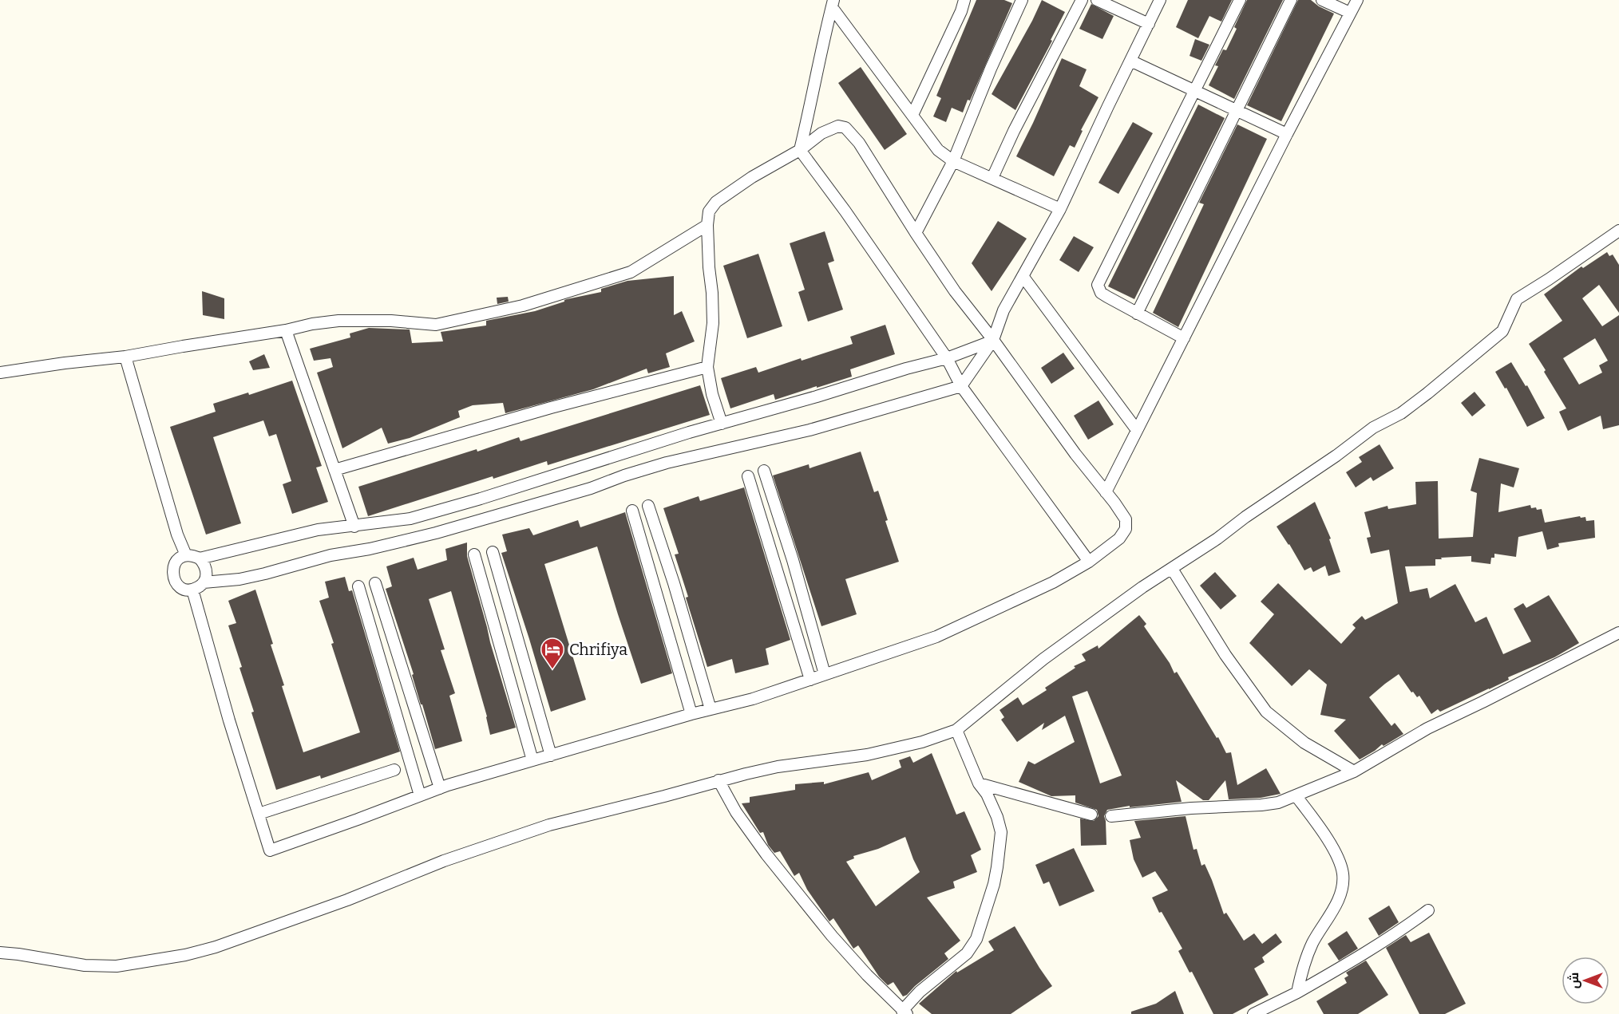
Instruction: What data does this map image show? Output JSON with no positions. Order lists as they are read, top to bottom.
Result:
{
  "places": {
    "hotel": ["Chrifiya"]
  },
  "north": "left"
}
